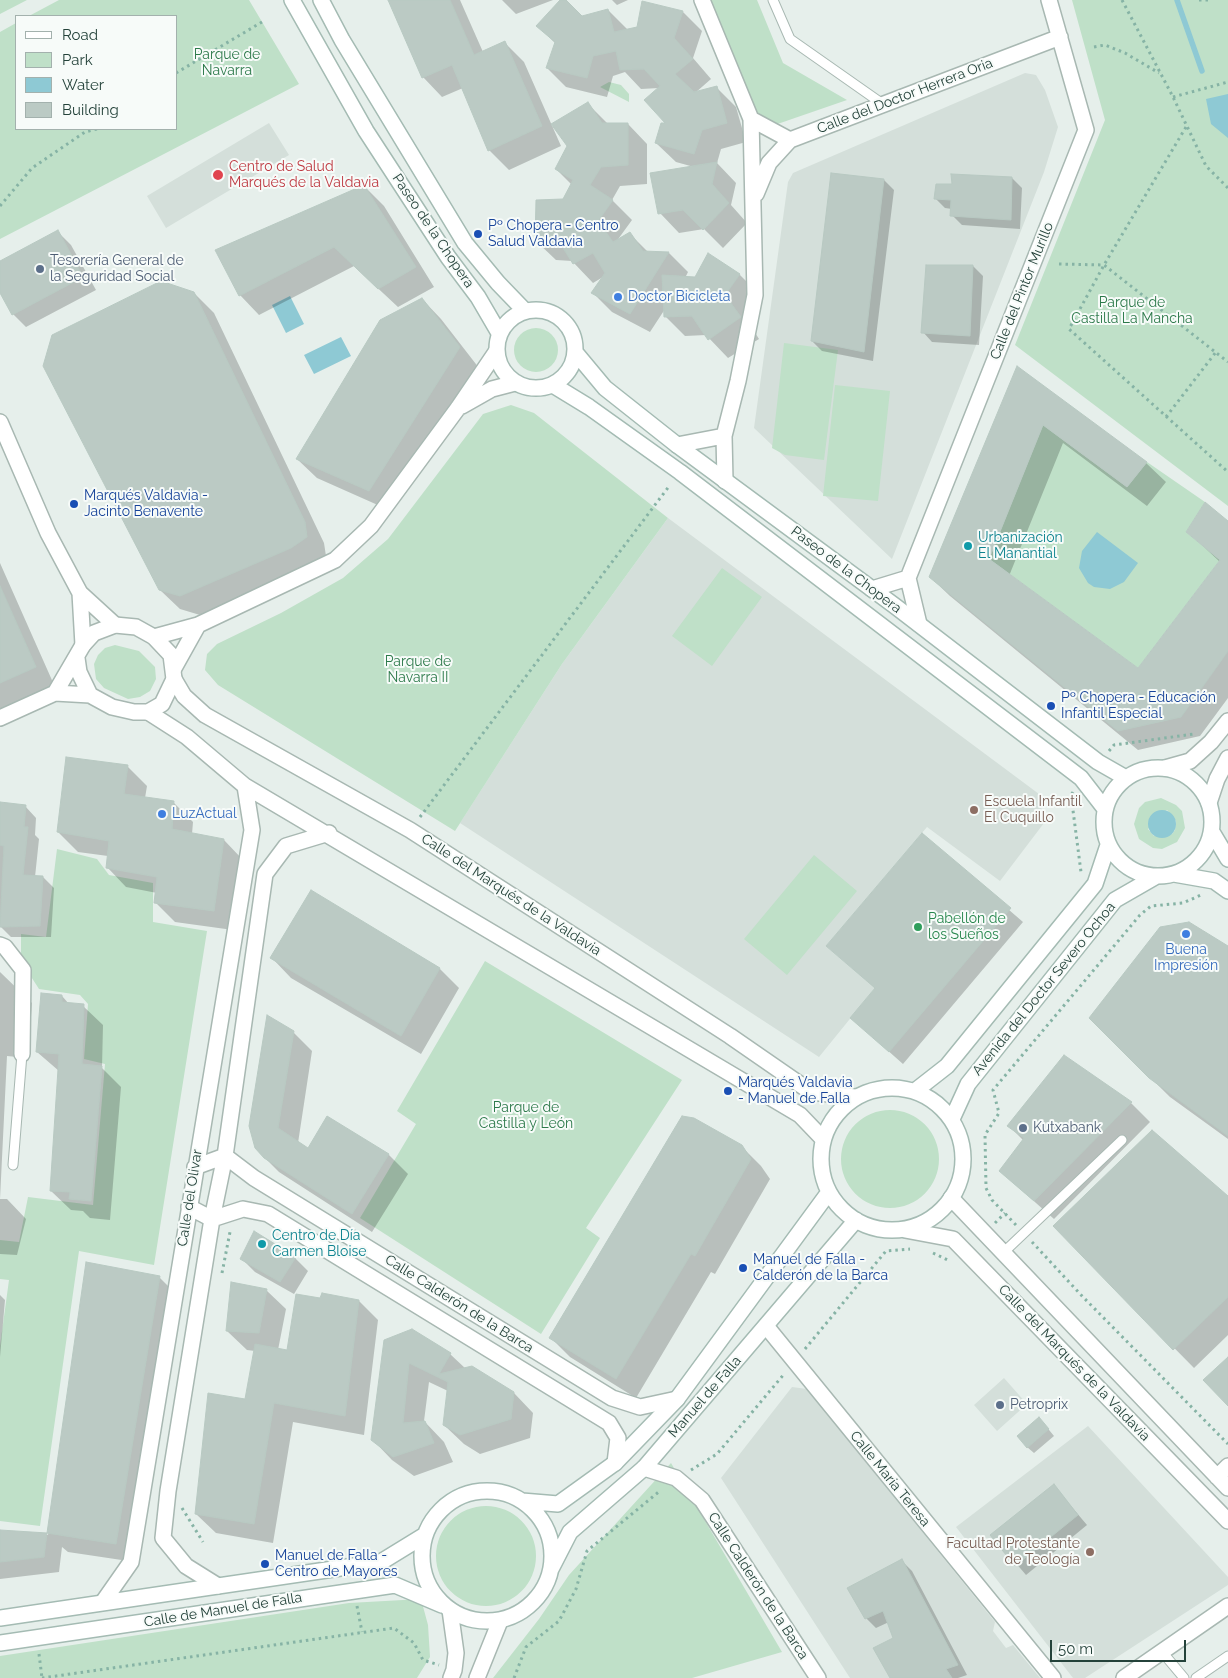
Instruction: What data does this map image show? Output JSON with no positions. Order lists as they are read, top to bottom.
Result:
{
  "streets": {
    "street": [
      "Calle del Doctor Herrera Oria",
      "Paseo de la Chopera",
      "Calle del Pintor Murillo",
      "Calle del Marqués de la Valdavia",
      "Avenida del Doctor Severo Ochoa",
      "Calle del Olivar",
      "Calle Calderón de la Barca",
      "Manuel de Falla",
      "Calle María Teresa",
      "Calle de Manuel de Falla"
    ]
  },
  "crossings": [
    ["Calle del Doctor Herrera Oria", "Calle del Pintor Murillo"],
    ["Paseo de la Chopera", "Avenida del Doctor Severo Ochoa"],
    ["Calle del Marqués de la Valdavia", "Avenida del Doctor Severo Ochoa"],
    ["Calle del Marqués de la Valdavia", "Manuel de Falla"],
    ["Avenida del Doctor Severo Ochoa", "Manuel de Falla"],
    ["Calle del Olivar", "Calle Calderón de la Barca"],
    ["Calle del Olivar", "Calle de Manuel de Falla"],
    ["Calle Calderón de la Barca", "Manuel de Falla"],
    ["Manuel de Falla", "Calle María Teresa"],
    ["Manuel de Falla", "Calle de Manuel de Falla"]
  ],
  "parks": [
    "Parque de Navarra",
    "Parque de Castilla La Mancha",
    "Parque de Navarra II",
    "Parque de Castilla y León"
  ],
  "places": [
    "Centro de Salud Marqués de la Valdavia",
    "Pº Chopera - Centro Salud Valdavia",
    "Tesorería General de la Seguridad Social",
    "Doctor Bicicleta",
    "Marqués Valdavia - Jacinto Benavente",
    "Urbanización El Manantial",
    "Pº Chopera - Educación Infantil Especial",
    "Escuela Infantil El Cuquillo",
    "LuzActual",
    "Pabellón de los Sueños",
    "Buena Impresión",
    "Marqués Valdavia - Manuel de Falla",
    "Kutxabank",
    "Centro de Día Carmen Bloise",
    "Manuel de Falla - Calderón de la Barca",
    "Petroprix",
    "Facultad Protestante de Teología",
    "Manuel de Falla - Centro de Mayores"
  ],
  "legend": [
    "Road",
    "Park",
    "Water",
    "Building"
  ],
  "scale_bar": "50 m"
}
